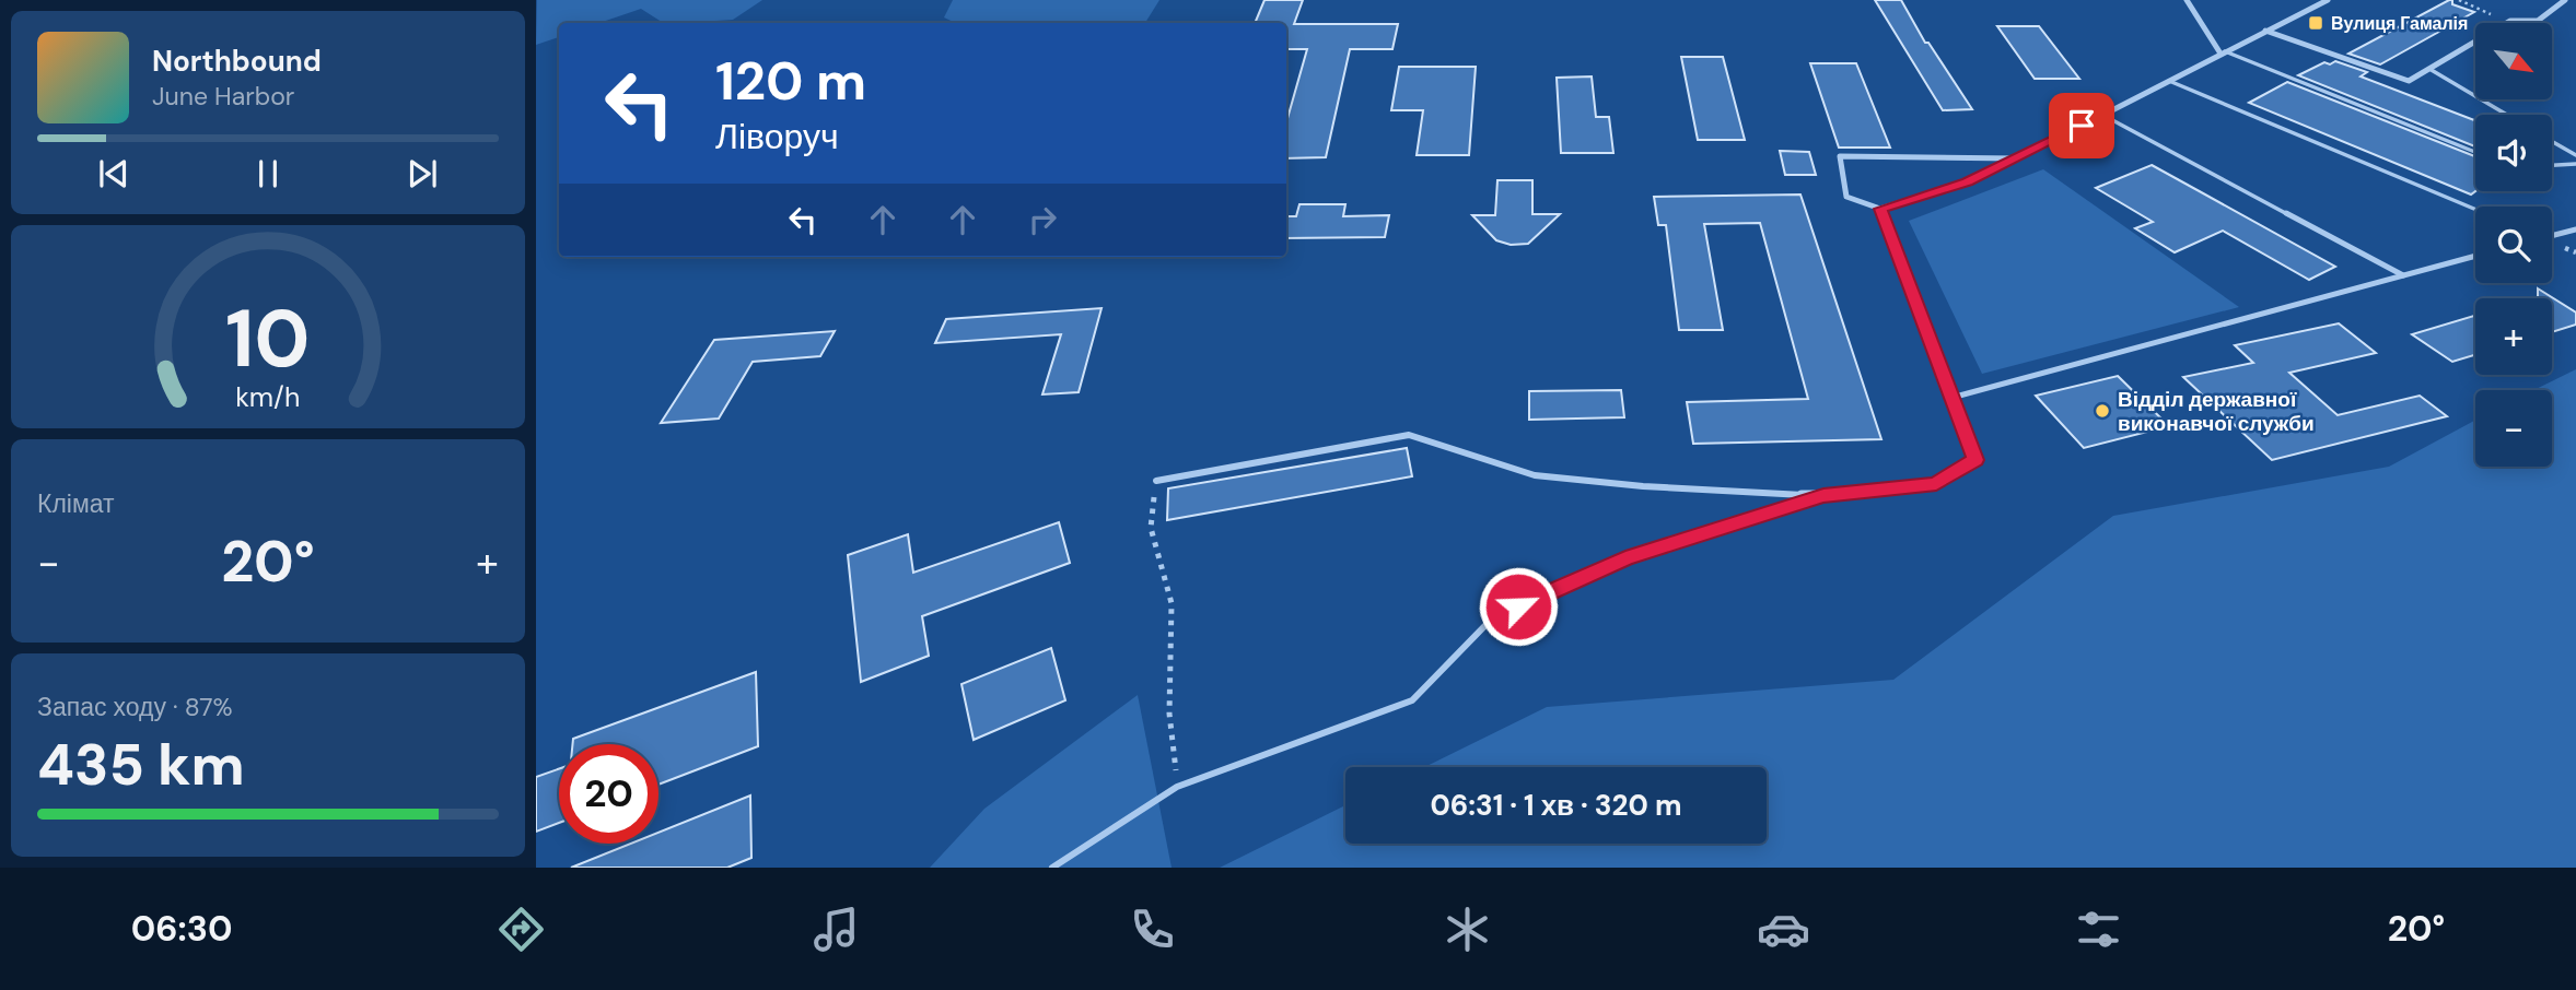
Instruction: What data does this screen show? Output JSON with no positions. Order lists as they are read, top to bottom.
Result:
{
  "places": {
    "transit": ["Вулиця Гамалія"],
    "other": ["Відділ державної виконавчої служби"]
  },
  "north": "bottom right",
  "page": {
    "map_buttons": ["+", "−"],
    "turn": ["120 m", "Ліворуч"],
    "song": ["Northbound", "June Harbor"],
    "tile": [
      "Клімат",
      ["Запас ходу · 87%", "435 km"]
    ],
    "heat": ["−", "20°", "+"],
    "limit": "20",
    "trip": "06:31 · 1 хв · 320 m",
    "tabs": ["06:30", "20°"],
    "gauge": ["10", "km/h"]
  }
}
